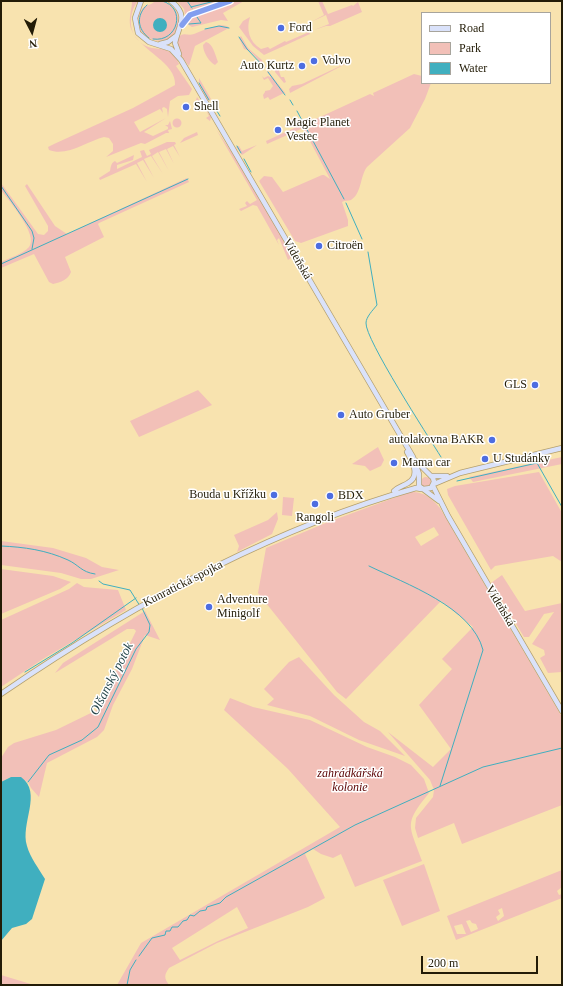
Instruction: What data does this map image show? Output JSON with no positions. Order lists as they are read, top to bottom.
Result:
{
  "streets": {
    "main road": ["Vídeňská", "Kunratická spojka"]
  },
  "crossings": [
    ["Vídeňská", "Kunratická spojka"]
  ],
  "water": ["Olšanský potok"],
  "parks": ["zahrádkářská kolonie"],
  "places": [
    "Ford",
    "Volvo",
    "Auto Kurtz",
    "Shell",
    "Magic Planet Vestec",
    "Citroën",
    "GLS",
    "Auto Gruber",
    "autolakovna BAKR",
    "U Studánky",
    "Mama car",
    "Bouda u Křížku",
    "BDX",
    "Rangoli",
    "Adventure Minigolf"
  ],
  "legend": ["Road", "Park", "Water"],
  "scale_bar": "200 m",
  "north": "bottom"
}
